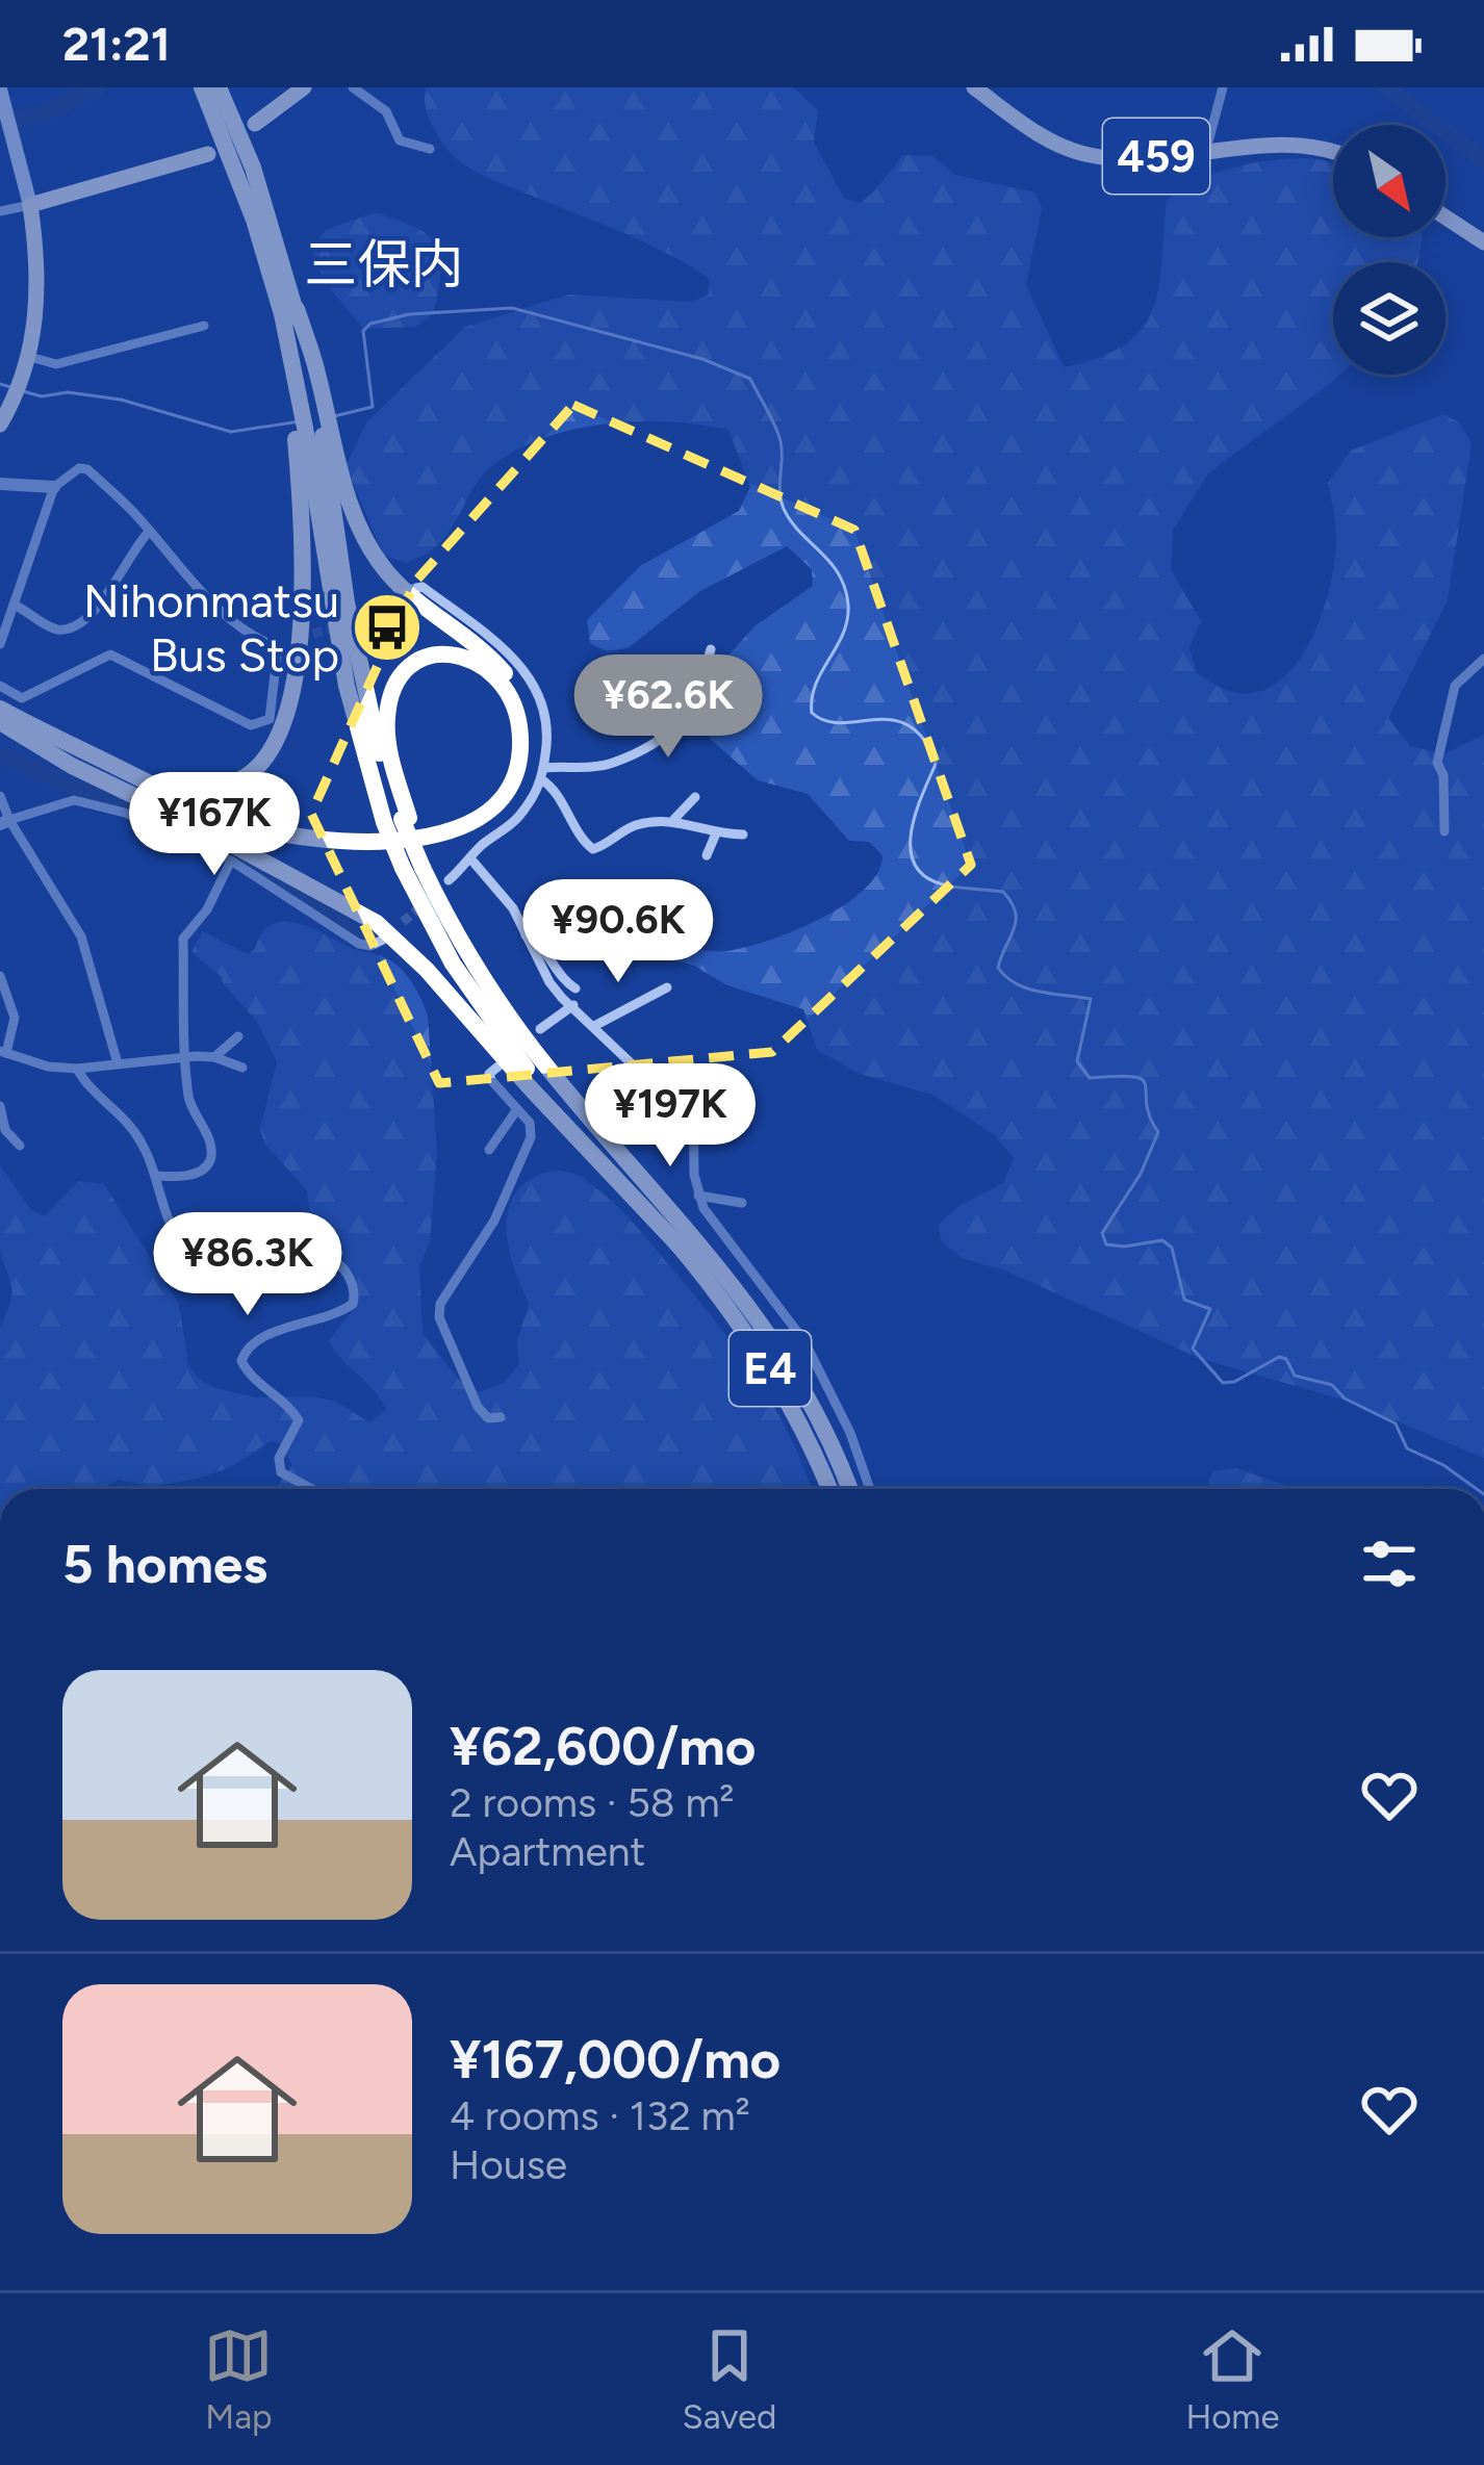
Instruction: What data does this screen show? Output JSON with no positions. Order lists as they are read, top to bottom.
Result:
{
  "streets": {
    "highway": ["459", "E4"]
  },
  "districts": ["三保内"],
  "places": {
    "bus stop": ["Nihonmatsu Bus Stop"]
  },
  "north": "bottom right",
  "page": {
    "status": "21:21",
    "price": [
      "¥62.6K",
      "¥167K",
      "¥90.6K",
      "¥197K",
      "¥86.3K"
    ],
    "heading": "5 homes",
    "list": [
      {
        "name": "¥62,600/mo",
        "note": "2 rooms · 58 m² · Apartment"
      },
      {
        "name": "¥167,000/mo",
        "note": "4 rooms · 132 m² · House"
      }
    ],
    "tabs": ["Map", "Saved", "Home"]
  }
}
